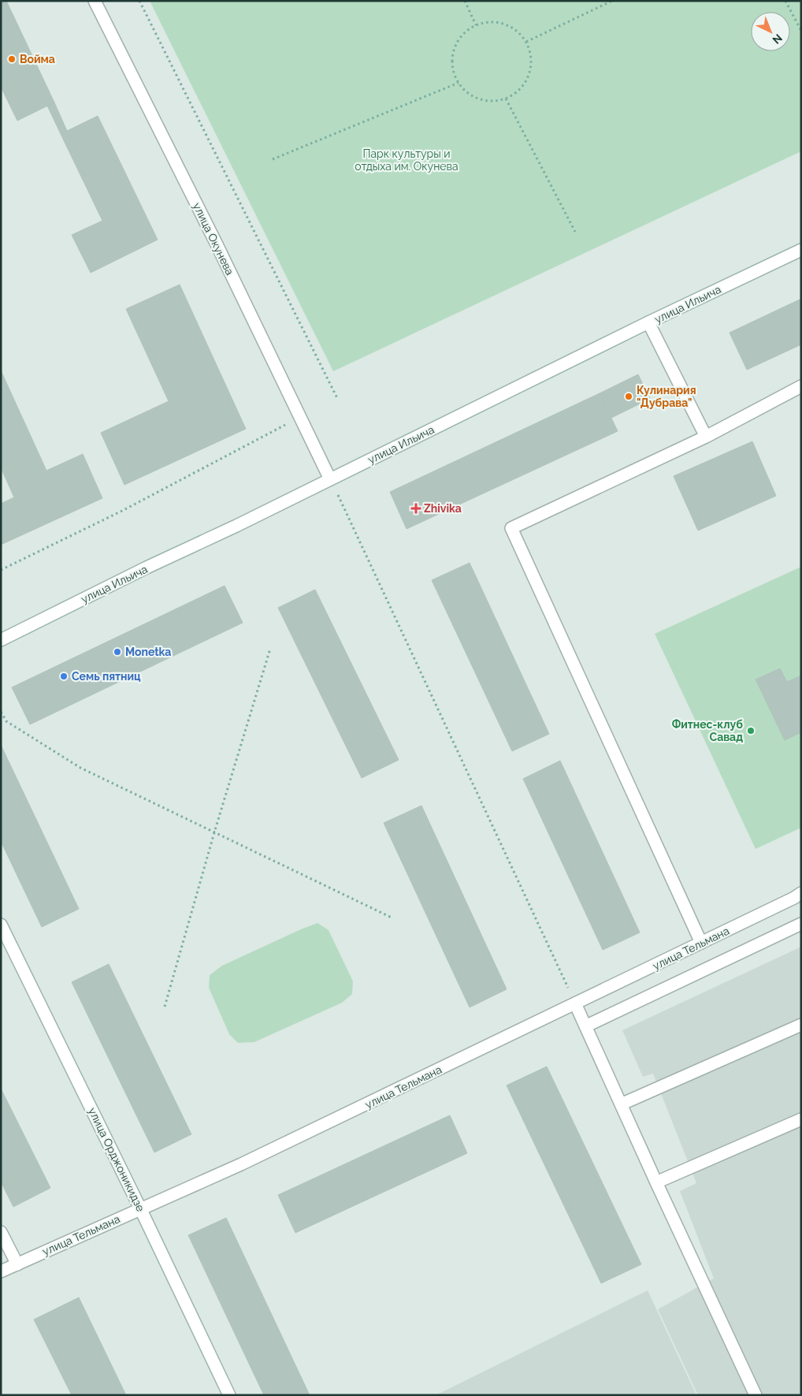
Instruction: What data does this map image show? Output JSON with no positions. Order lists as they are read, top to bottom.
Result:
{
  "streets": {
    "street": [
      "улица Окунева",
      "улица Ильича",
      "улица Тельмана",
      "улица Орджоникидзе"
    ]
  },
  "crossings": [
    ["улица Окунева", "улица Ильича"],
    ["улица Тельмана", "улица Орджоникидзе"]
  ],
  "parks": ["Парк культуры и отдыха им. Окунева"],
  "places": {
    "other": [
      "Войма",
      "Кулинария \"Дубрава\"",
      "Monetka",
      "Семь пятниц",
      "Фитнес-клуб Савад"
    ],
    "health": ["Zhivika"]
  },
  "north": "bottom right"
}
